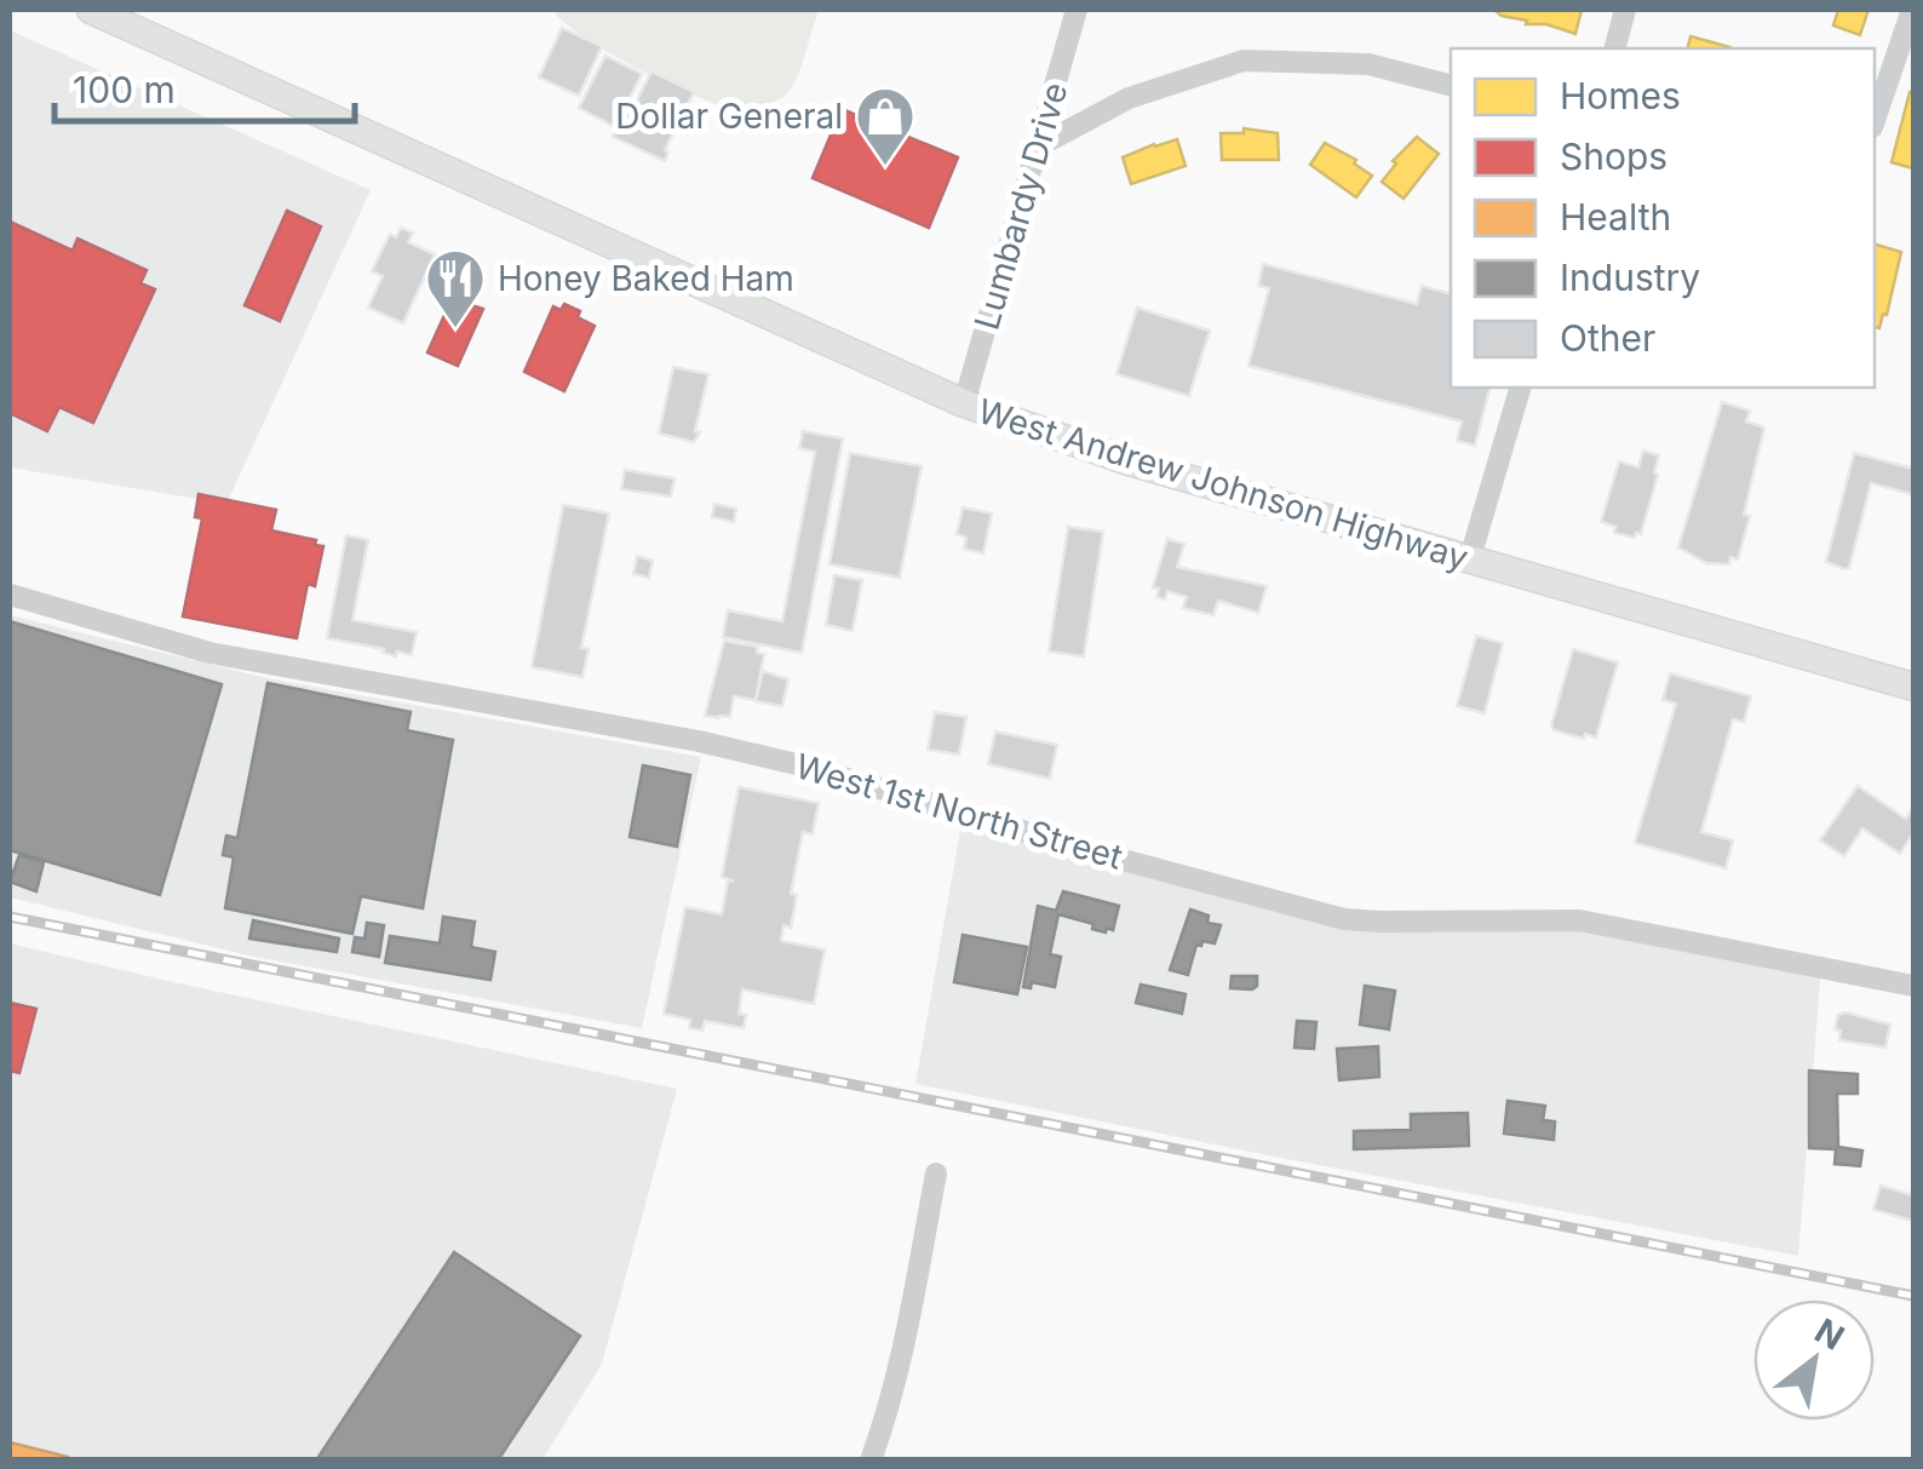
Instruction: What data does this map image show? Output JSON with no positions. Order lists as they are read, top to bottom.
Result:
{
  "streets": {
    "main road": ["West Andrew Johnson Highway"],
    "street": ["Lumbardy Drive", "West 1st North Street"]
  },
  "crossings": [
    ["Lumbardy Drive", "West Andrew Johnson Highway"]
  ],
  "places": {
    "shop": ["Dollar General"],
    "restaurant": ["Honey Baked Ham"]
  },
  "legend": [
    "Homes",
    "Shops",
    "Health",
    "Industry",
    "Other"
  ],
  "scale_bar": "100 m",
  "north": "top right"
}
